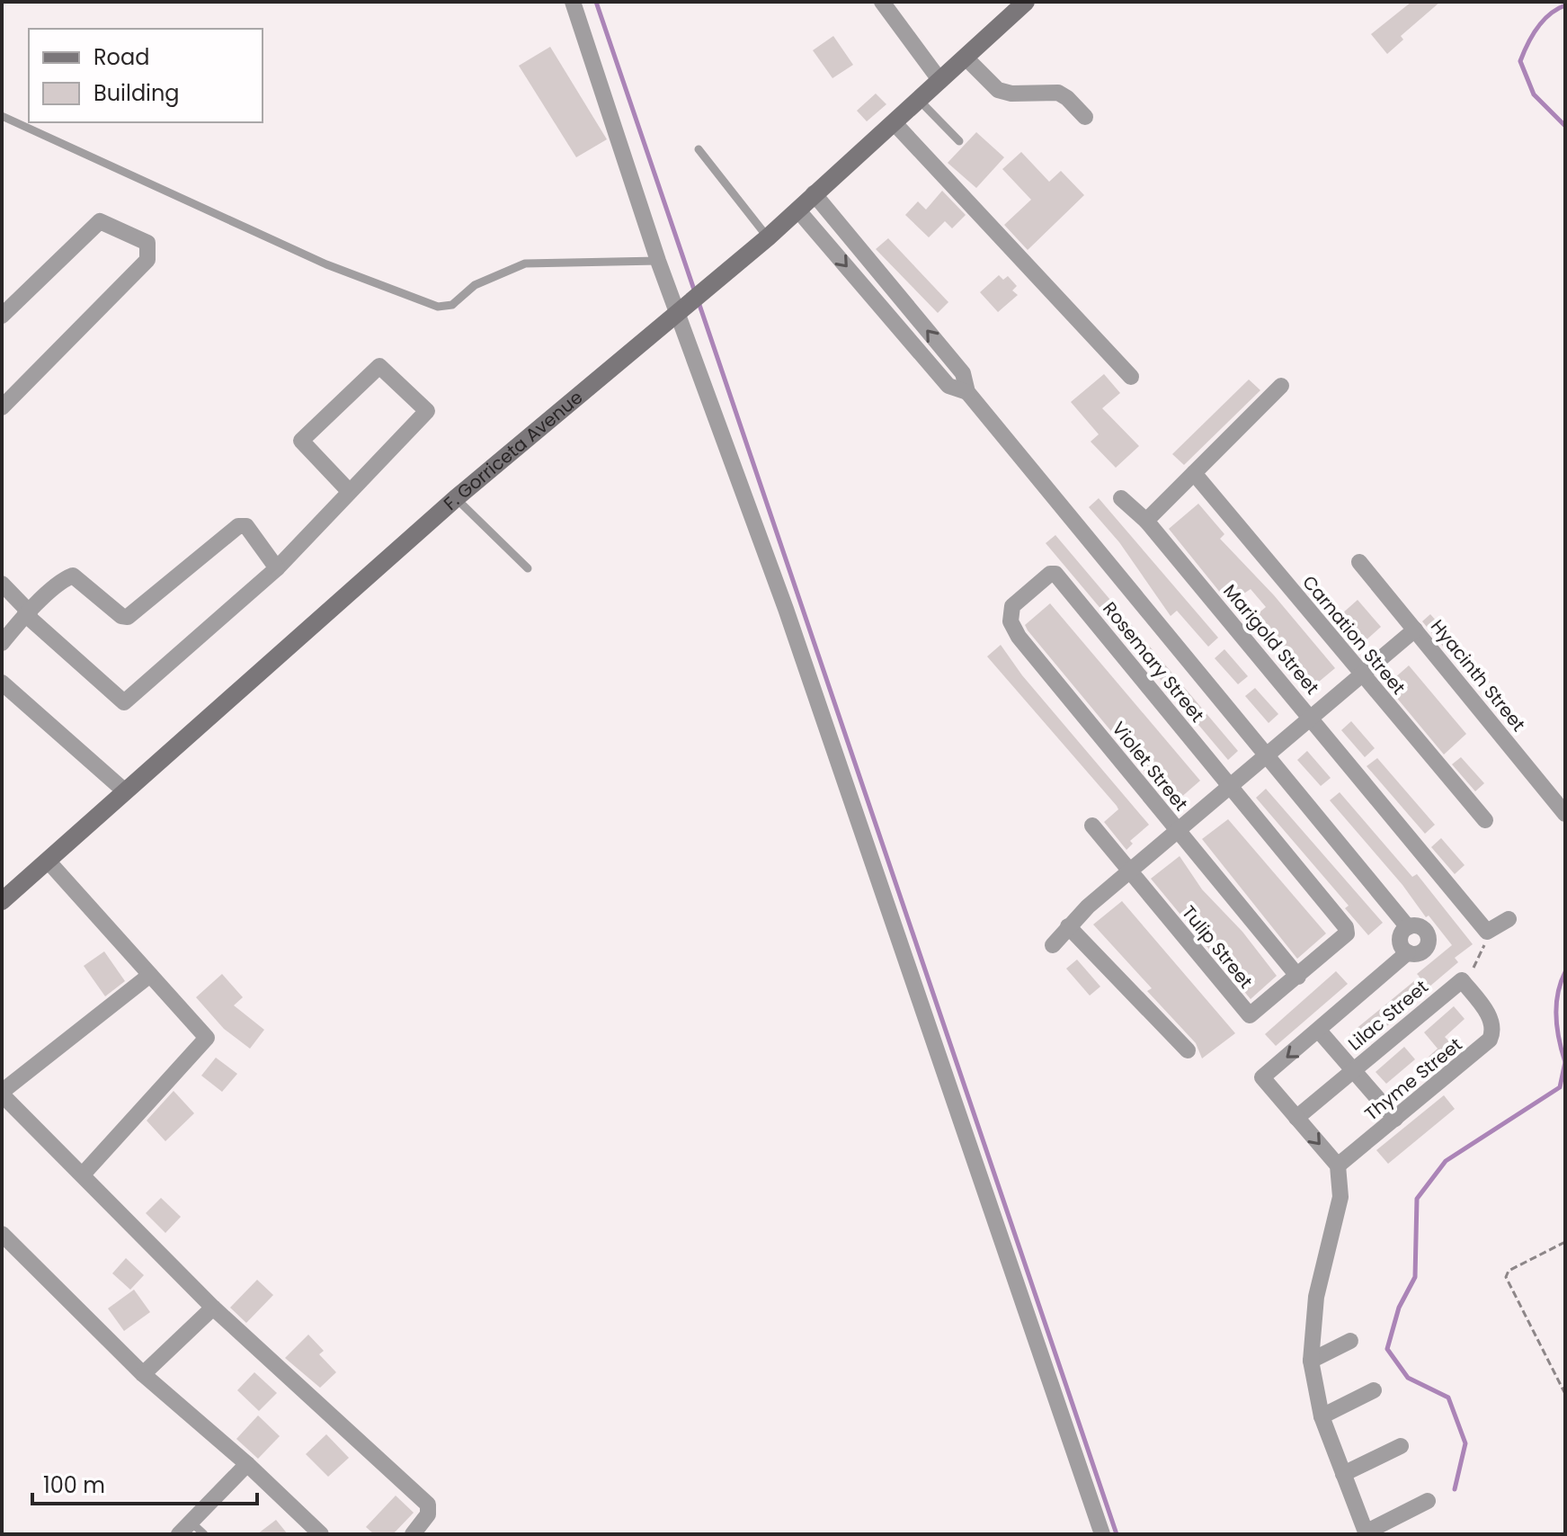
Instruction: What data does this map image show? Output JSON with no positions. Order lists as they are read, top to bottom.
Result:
{
  "streets": {
    "main road": ["F. Gorriceta Avenue"],
    "street": [
      "Carnation Street",
      "Marigold Street",
      "Rosemary Street",
      "Hyacinth Street",
      "Violet Street",
      "Tulip Street",
      "Lilac Street",
      "Thyme Street"
    ]
  },
  "crossings": [
    ["Rosemary Street", "Violet Street"],
    ["Rosemary Street", "Tulip Street"],
    ["Violet Street", "Tulip Street"],
    ["Lilac Street", "Thyme Street"]
  ],
  "legend": ["Road", "Building"],
  "scale_bar": "100 m"
}
